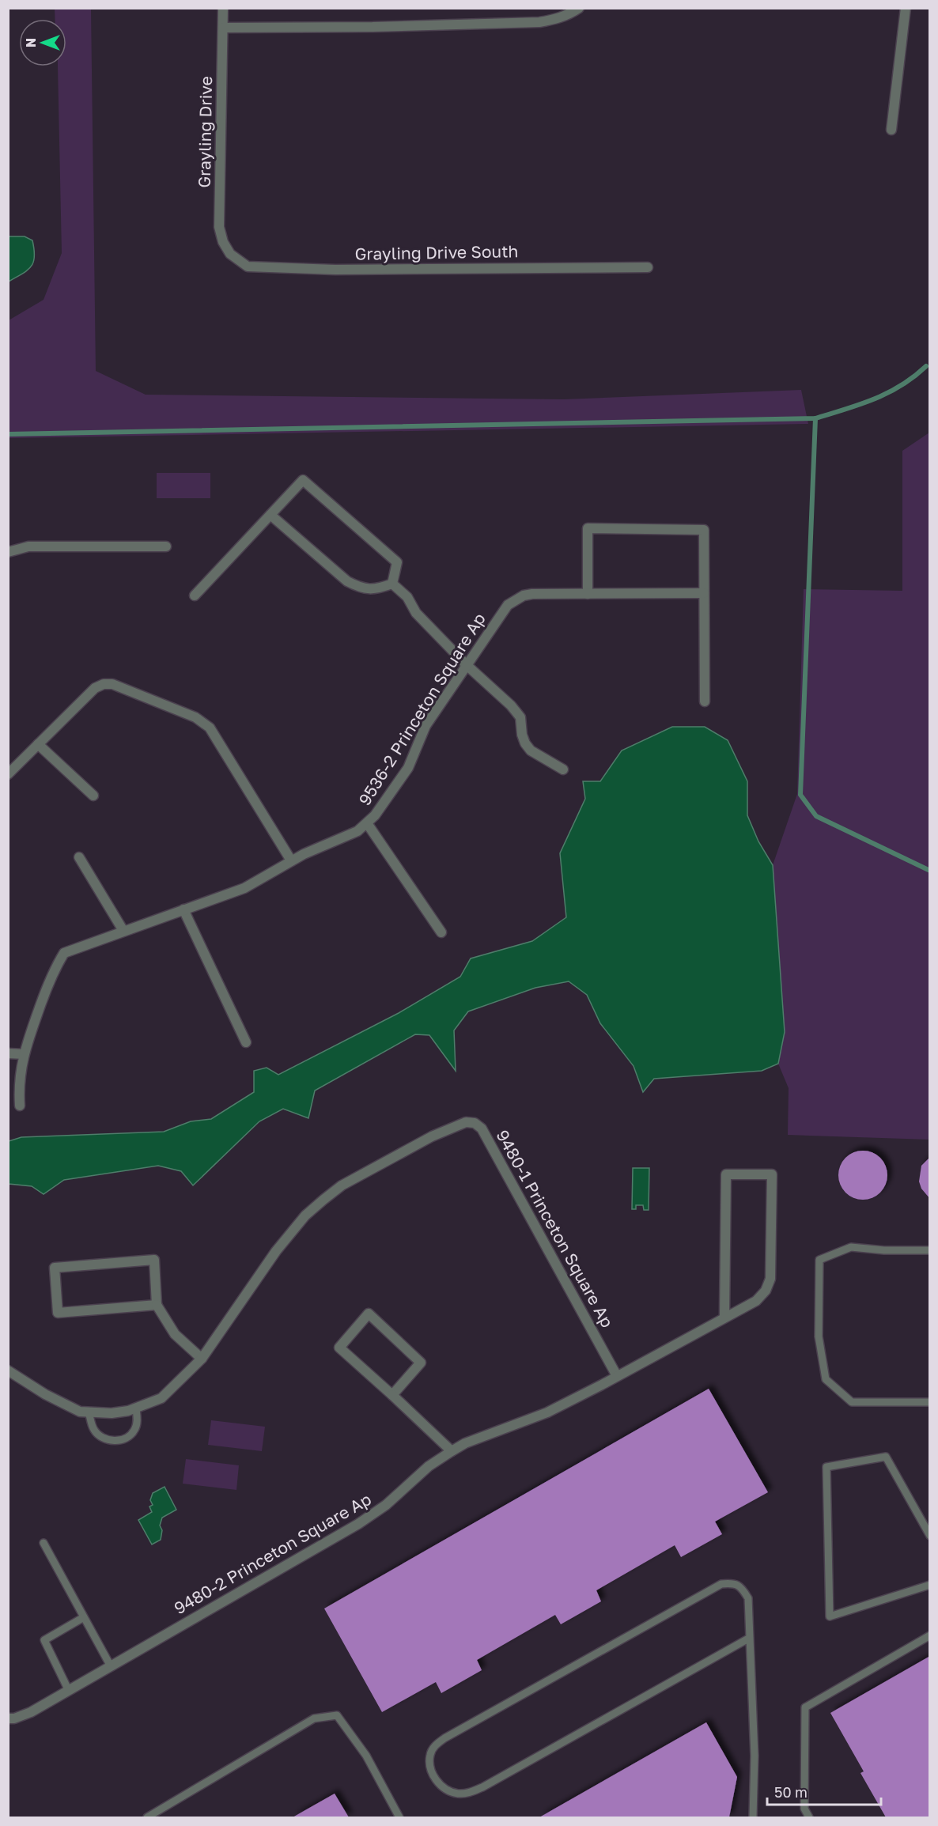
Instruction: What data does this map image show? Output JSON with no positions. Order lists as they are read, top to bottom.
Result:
{
  "streets": {
    "street": [
      "Grayling Drive",
      "Grayling Drive South",
      "9536-2 Princeton Square Ap",
      "9480-1 Princeton Square Ap",
      "9480-2 Princeton Square Ap"
    ]
  },
  "crossings": [
    ["Grayling Drive", "Grayling Drive South"],
    ["9480-1 Princeton Square Ap", "9480-2 Princeton Square Ap"]
  ],
  "scale_bar": "50 m",
  "north": "left"
}
